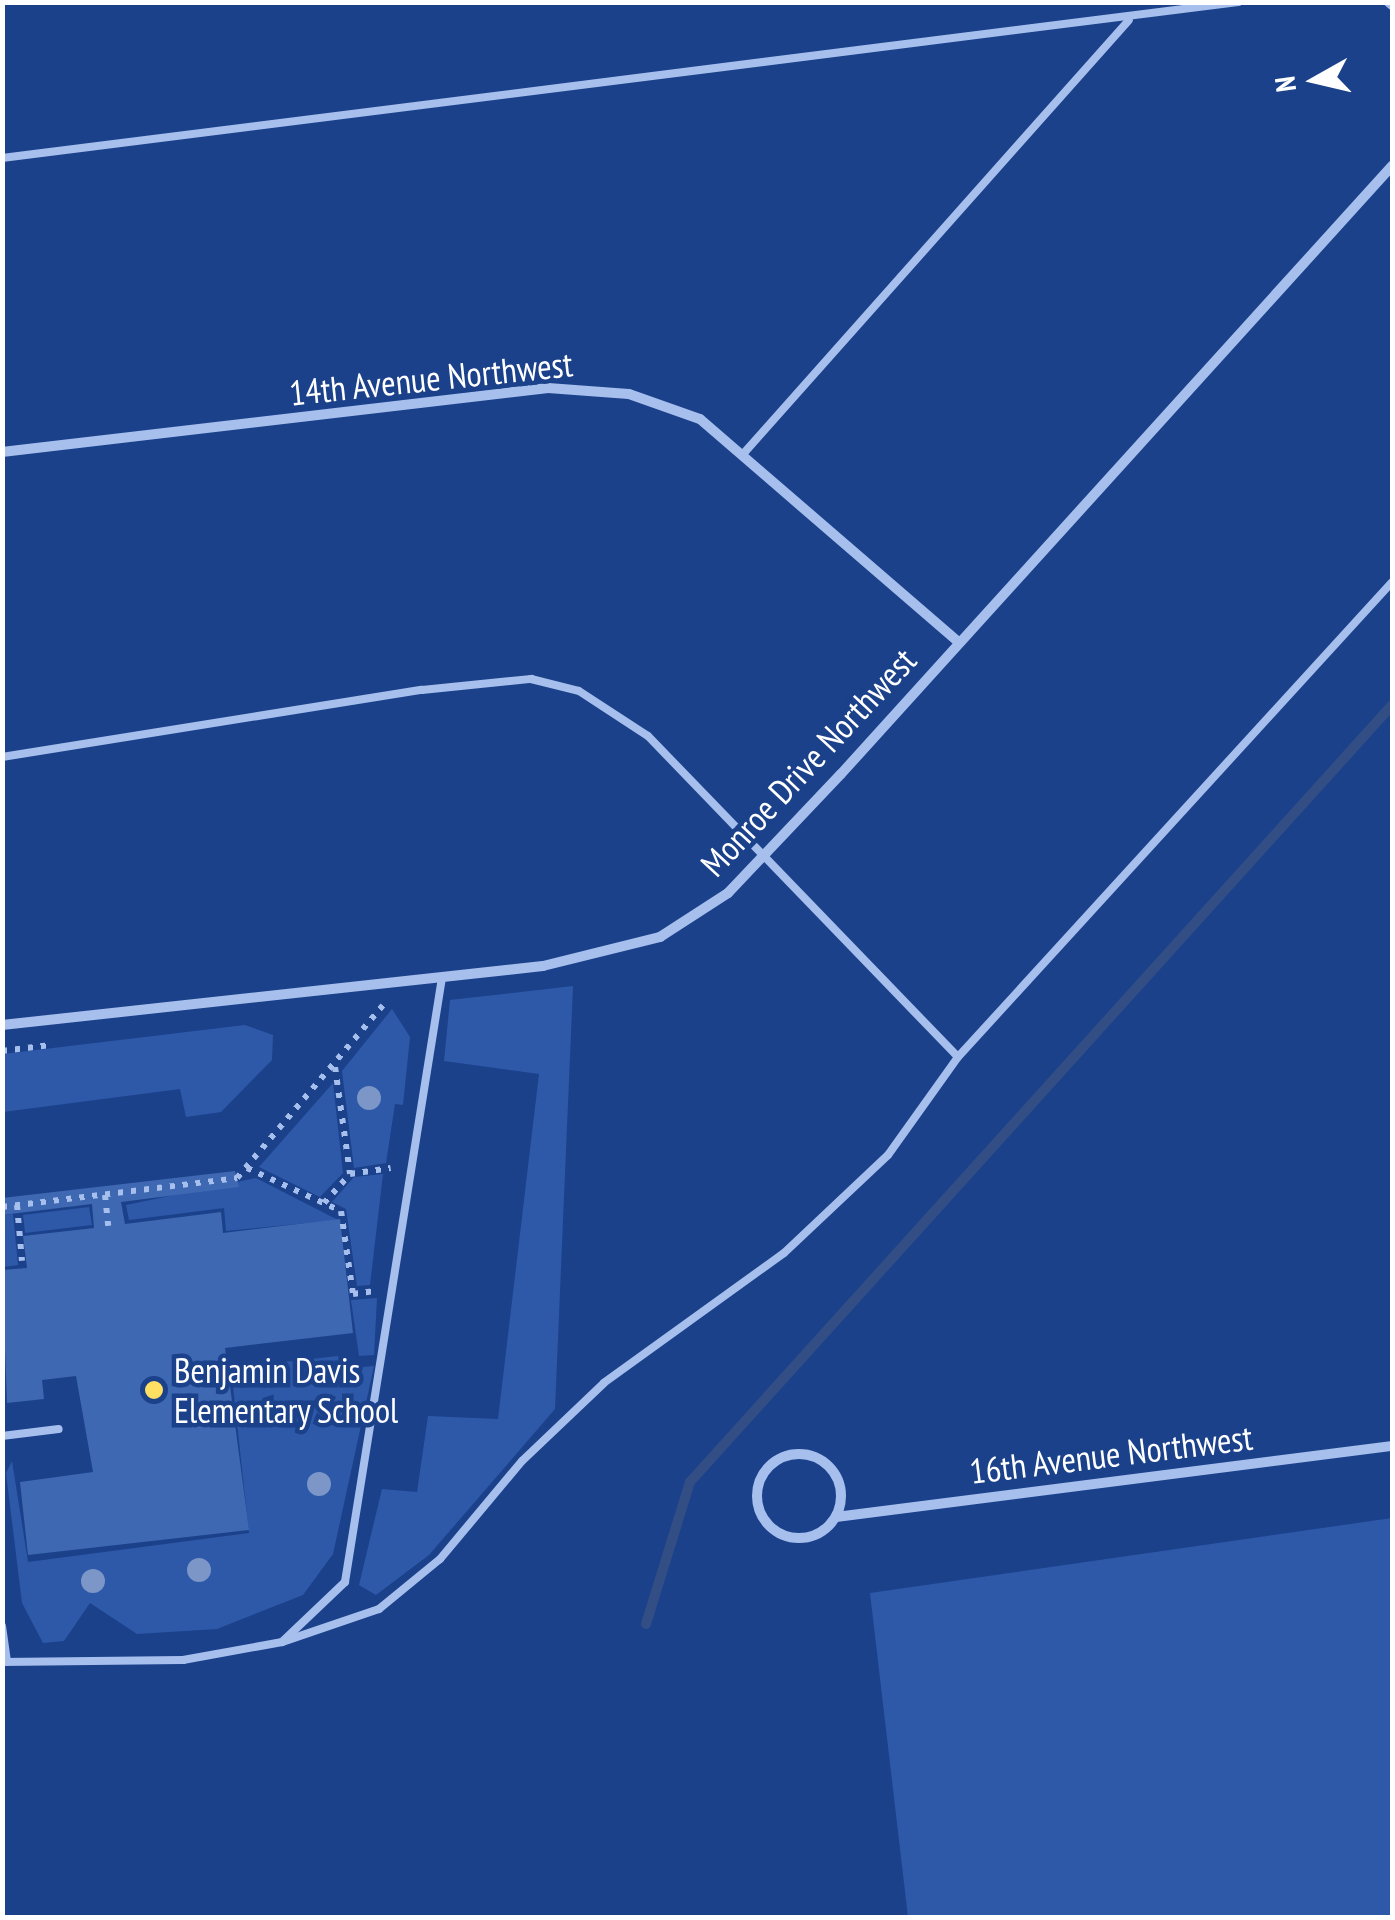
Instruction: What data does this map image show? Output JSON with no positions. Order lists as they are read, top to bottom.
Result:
{
  "streets": {
    "street": ["14th Avenue Northwest", "Monroe Drive Northwest", "16th Avenue Northwest"]
  },
  "crossings": [
    ["14th Avenue Northwest", "Monroe Drive Northwest"]
  ],
  "places": ["Benjamin Davis Elementary School"],
  "north": "left"
}
